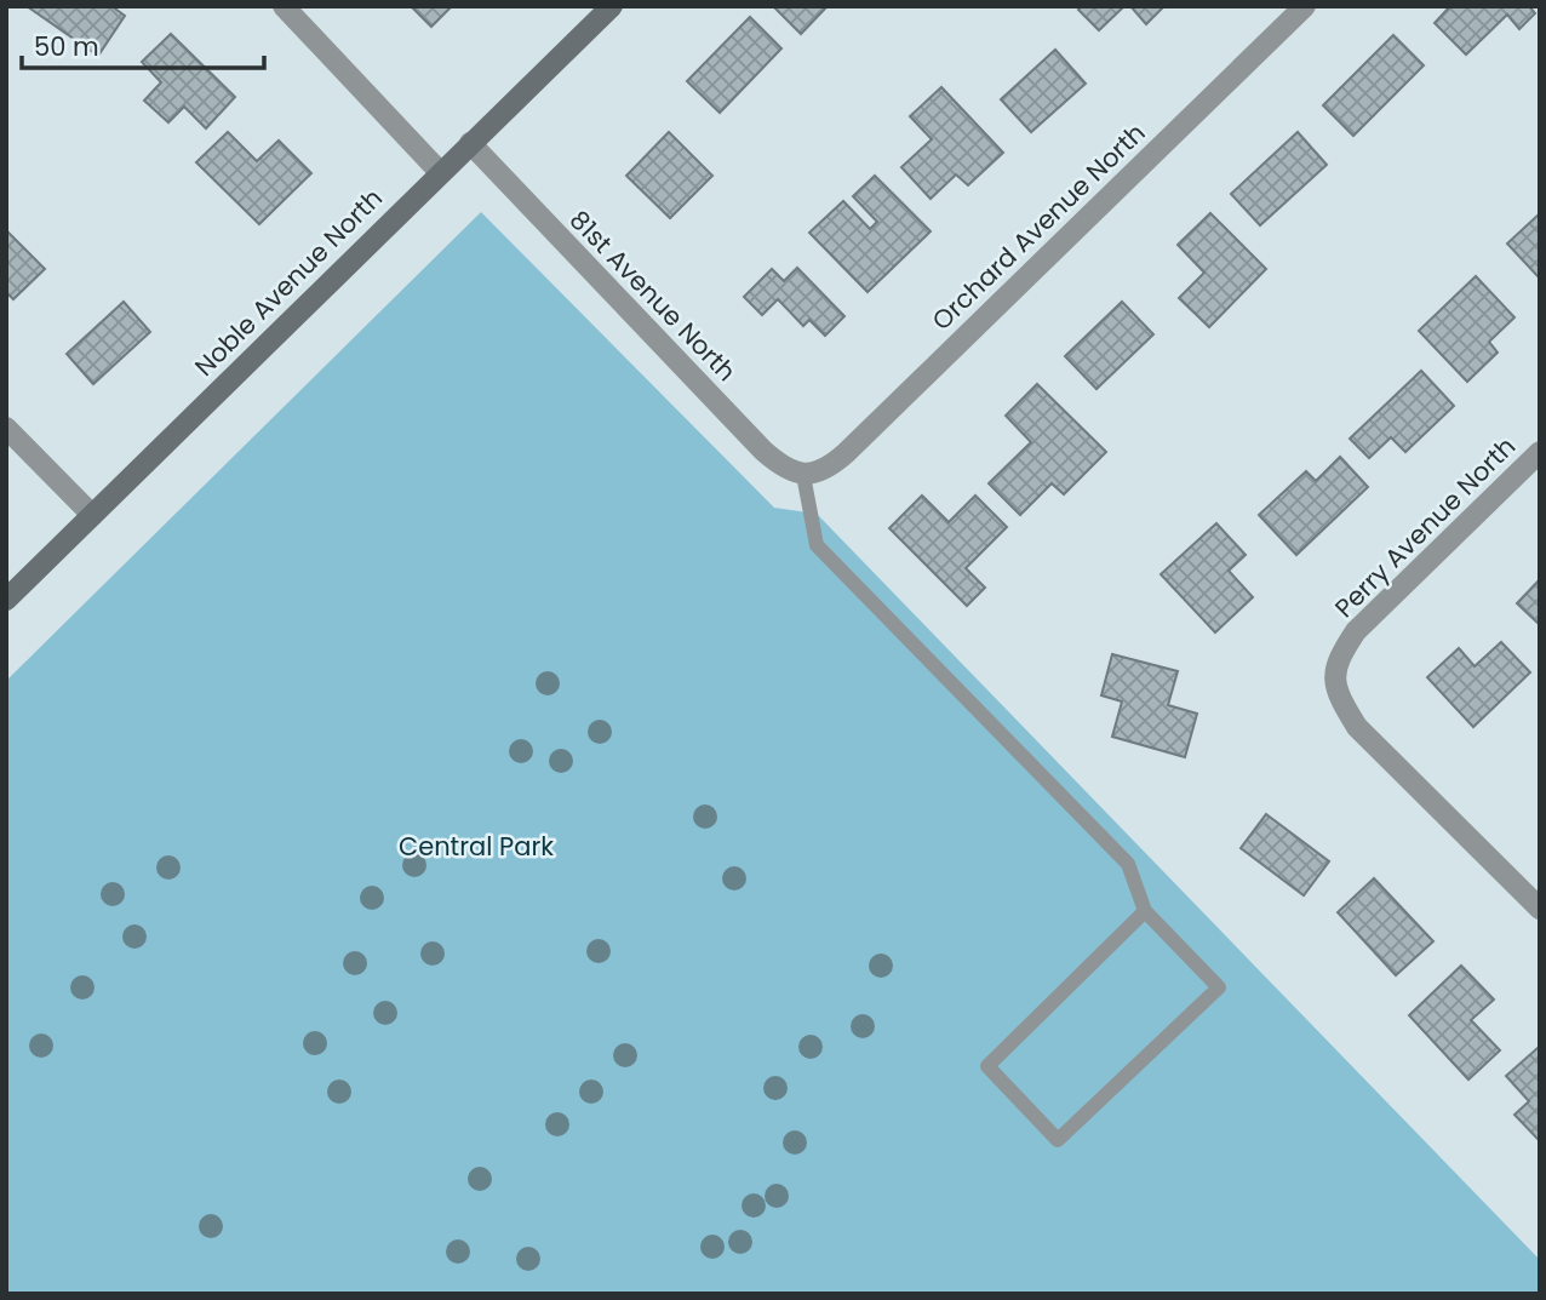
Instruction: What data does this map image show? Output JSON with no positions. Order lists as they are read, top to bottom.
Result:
{
  "streets": {
    "street": [
      "Orchard Avenue North",
      "Noble Avenue North",
      "81st Avenue North",
      "Perry Avenue North"
    ]
  },
  "crossings": [
    ["Orchard Avenue North", "81st Avenue North"],
    ["Noble Avenue North", "81st Avenue North"]
  ],
  "parks": ["Central Park"],
  "scale_bar": "50 m"
}
